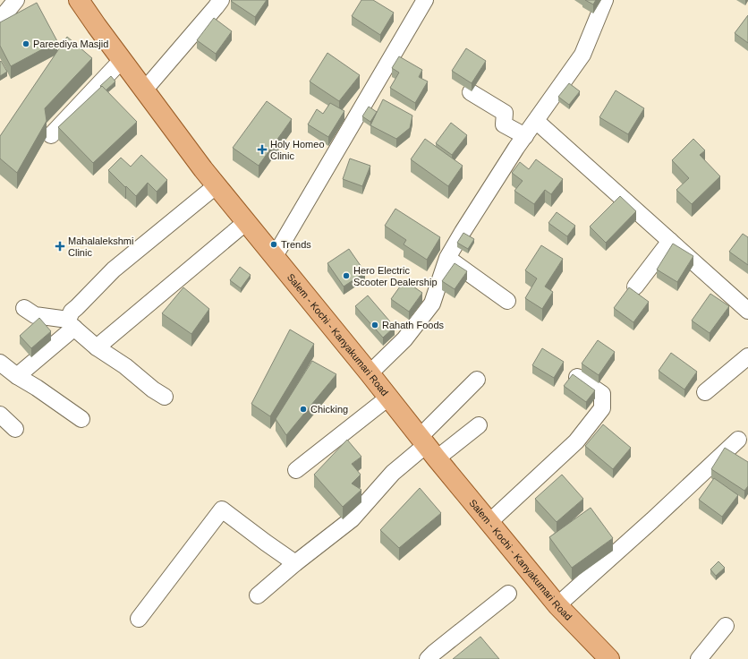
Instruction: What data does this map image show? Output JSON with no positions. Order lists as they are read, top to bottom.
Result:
{
  "streets": {
    "main road": ["Salem - Kochi - Kanyakumari Road"]
  },
  "places": {
    "other": [
      "Pareediya Masjid",
      "Trends",
      "Hero Electric Scooter Dealership",
      "Rahath Foods",
      "Chicking"
    ],
    "health": ["Holy Homeo Clinic", "Mahalalekshmi Clinic"]
  }
}
